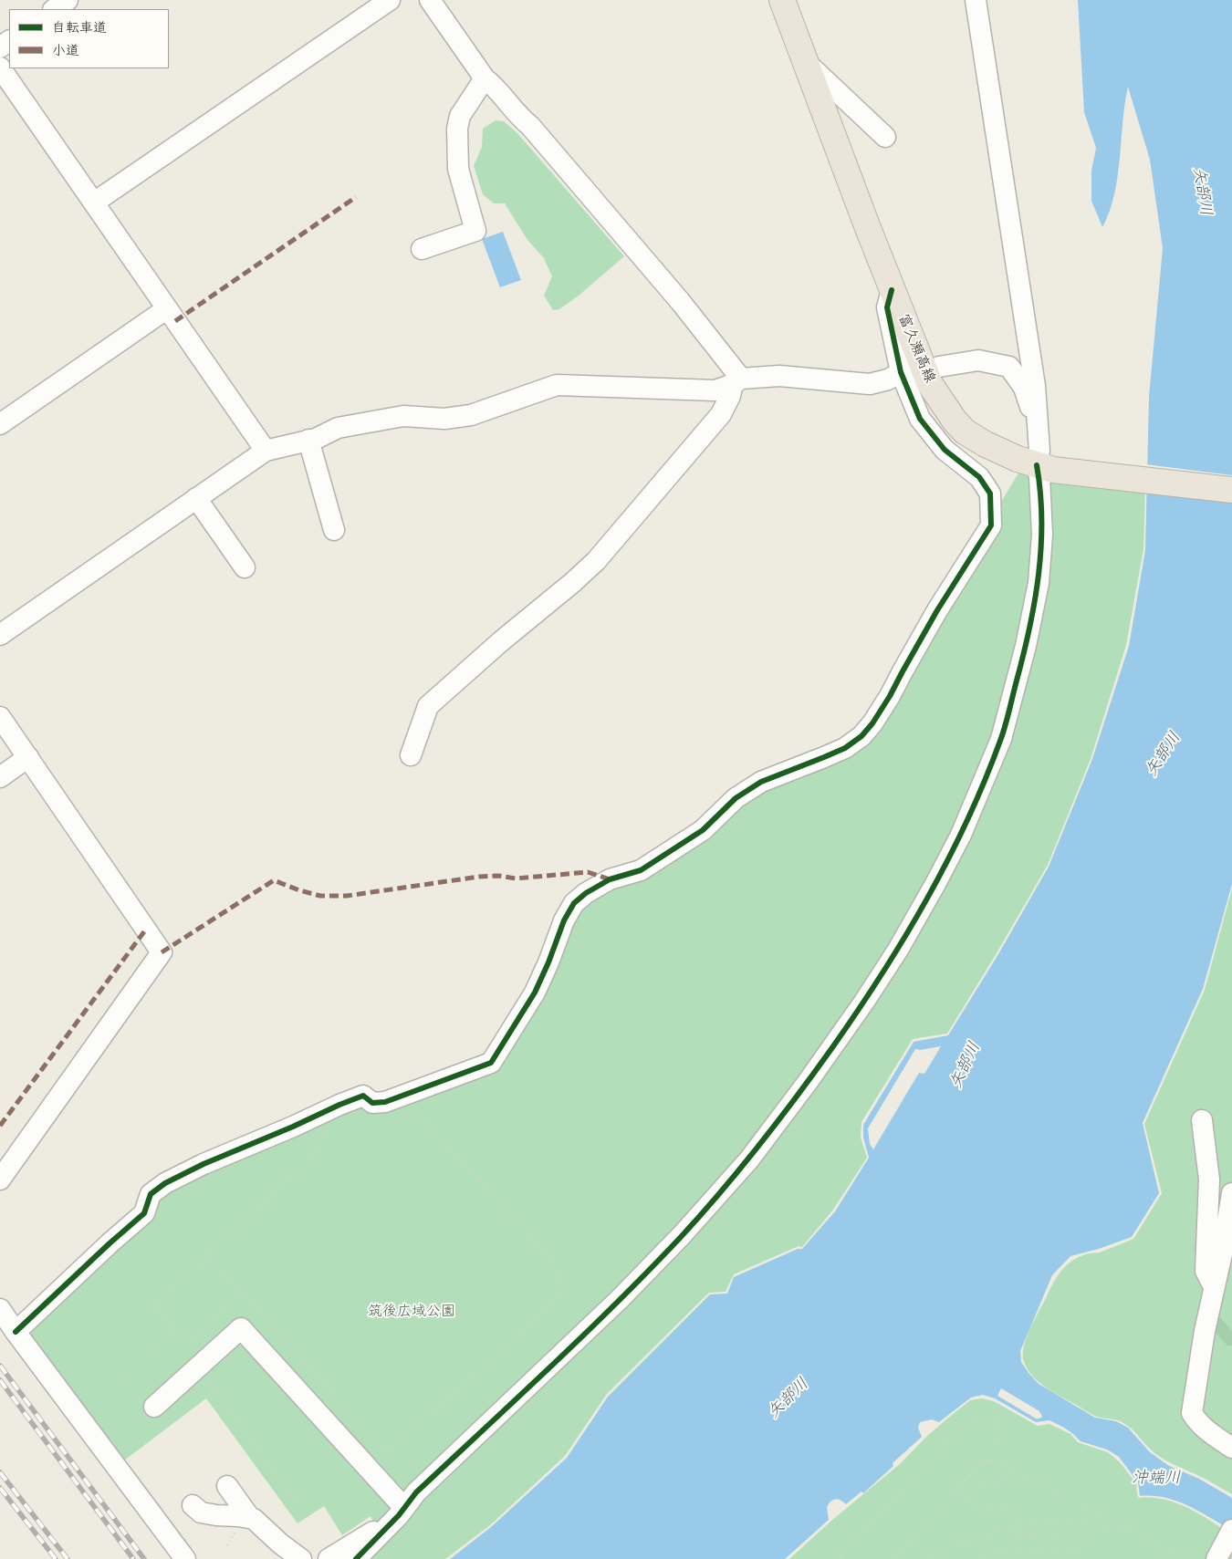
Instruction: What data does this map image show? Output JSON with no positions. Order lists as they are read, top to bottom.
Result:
{
  "streets": {
    "main road": ["富久瀬高線"]
  },
  "water": ["矢部川", "沖端川"],
  "parks": ["筑後広域公園"],
  "legend": ["自転車道", "小道"]
}
